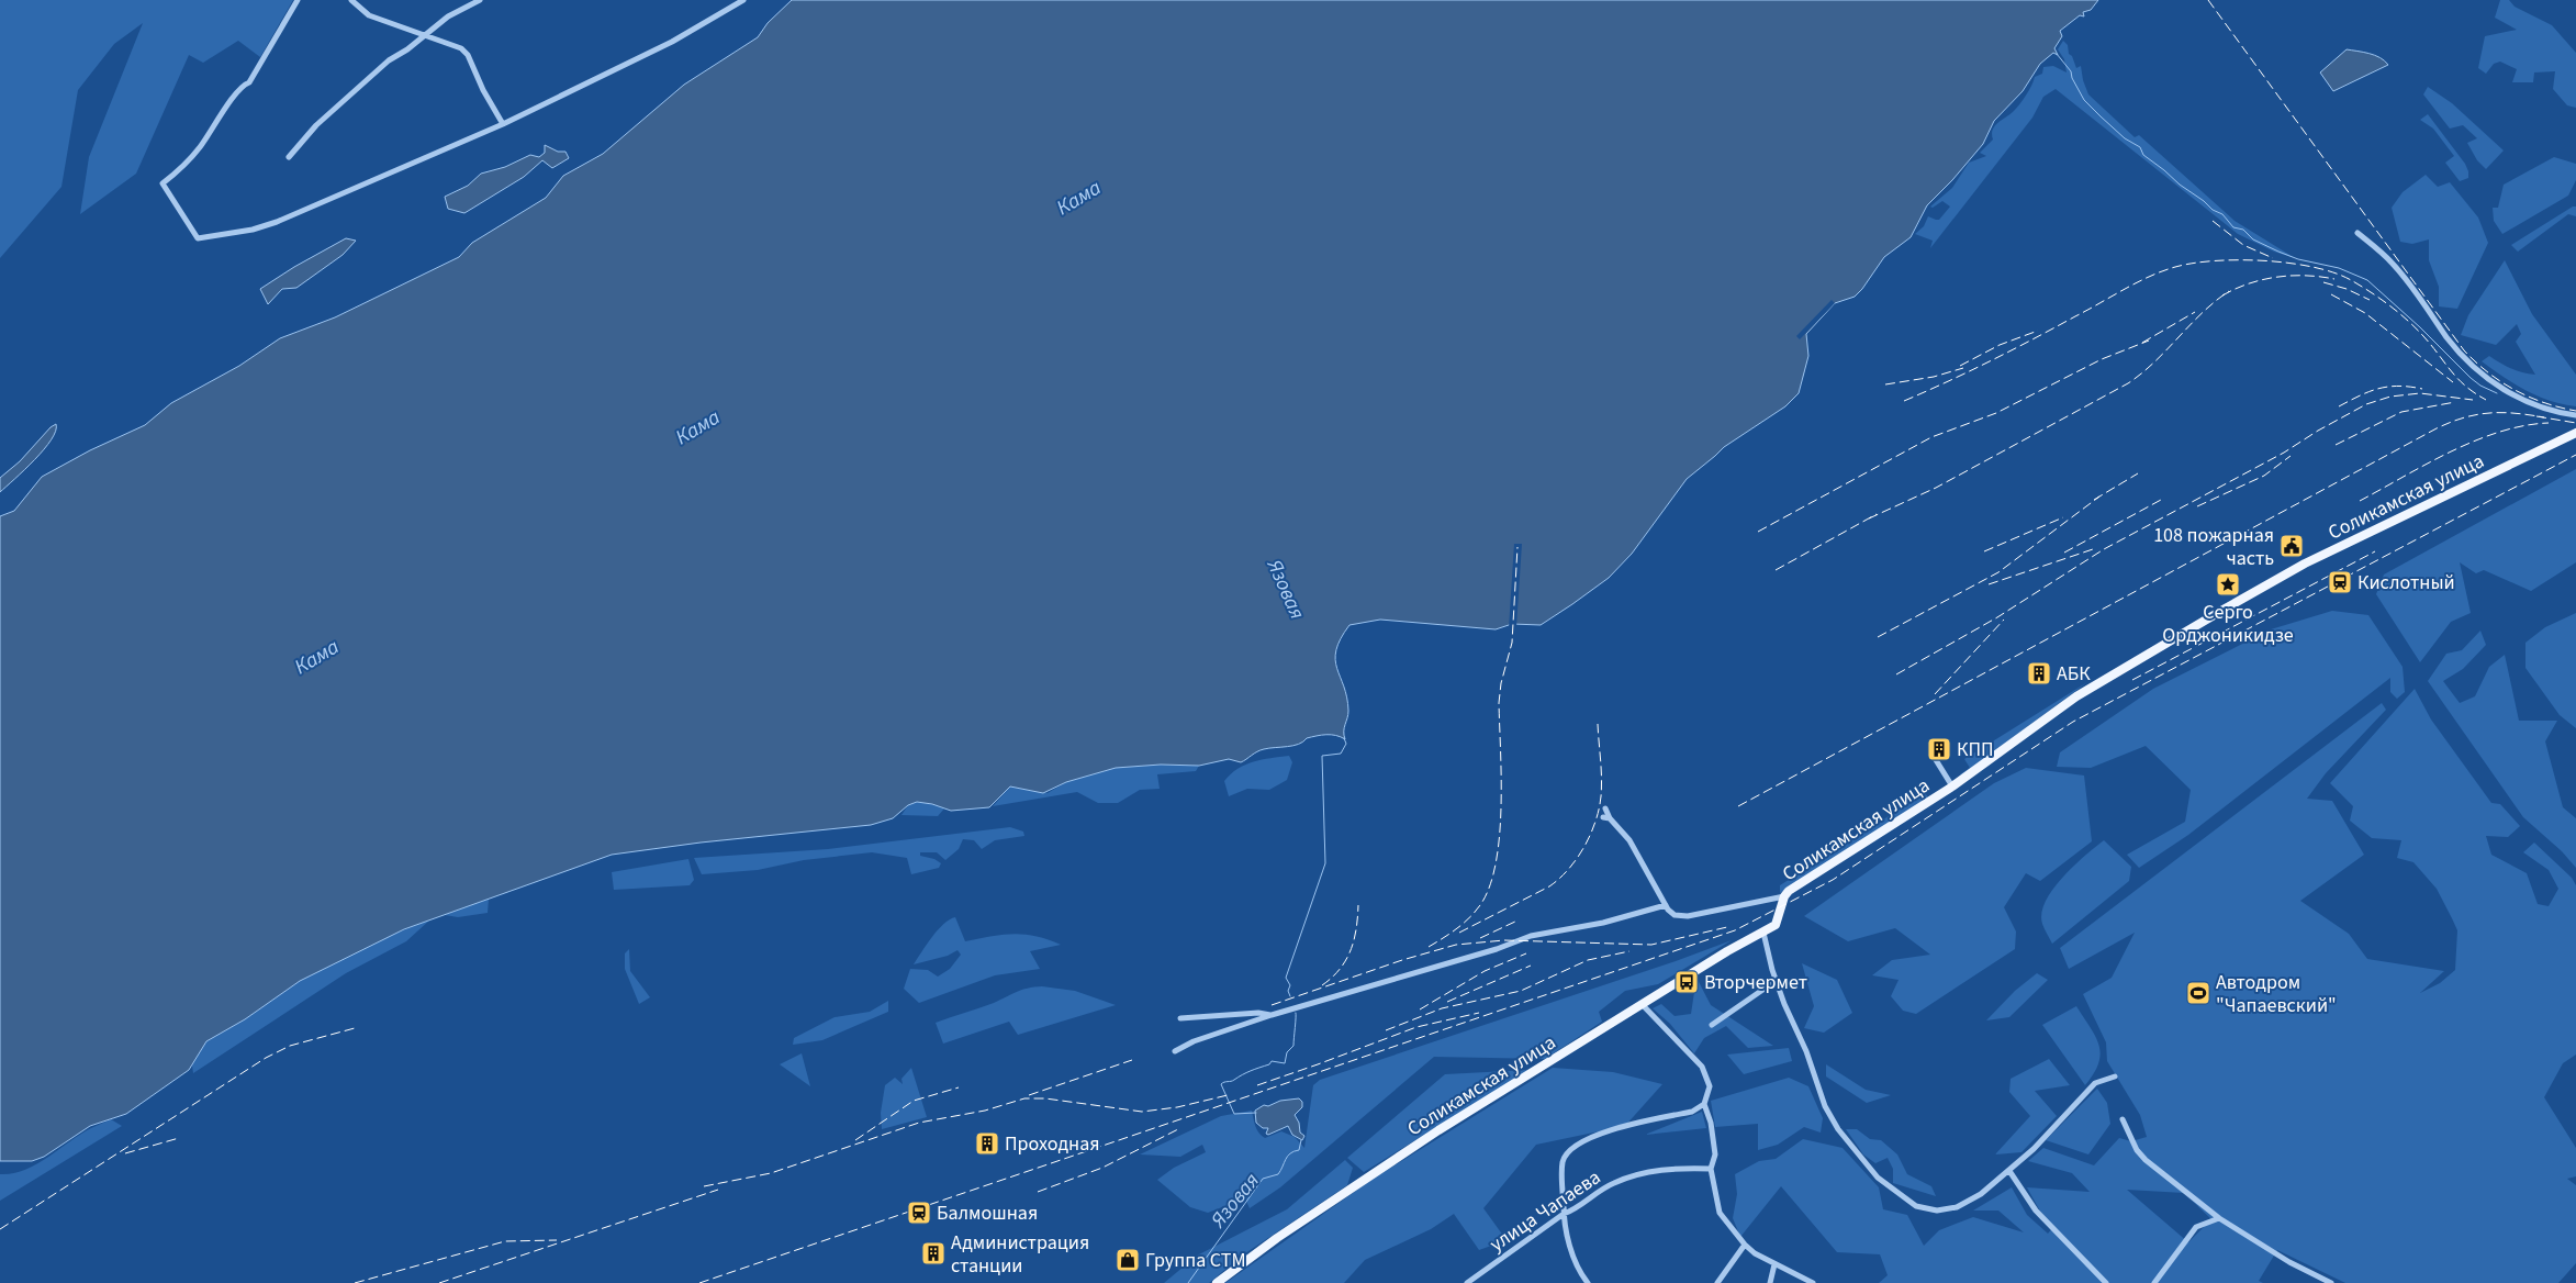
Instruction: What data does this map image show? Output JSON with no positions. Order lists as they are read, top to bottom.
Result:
{
  "streets": {
    "main road": ["Соликамская улица"],
    "street": ["улица Чапаева"]
  },
  "water": ["Кама", "Язовая"],
  "places": {
    "public building": ["108 пожарная часть"],
    "station": ["Кислотный", "Балмошная"],
    "place": ["Серго Орджоникидзе"],
    "building": [
      "АБК",
      "КПП",
      "Проходная",
      "Администрация станции"
    ],
    "bus stop": ["Вторчермет"],
    "sports": ["Автодром \"Чапаевский\""],
    "shop": ["Группа СТМ"]
  }
}
